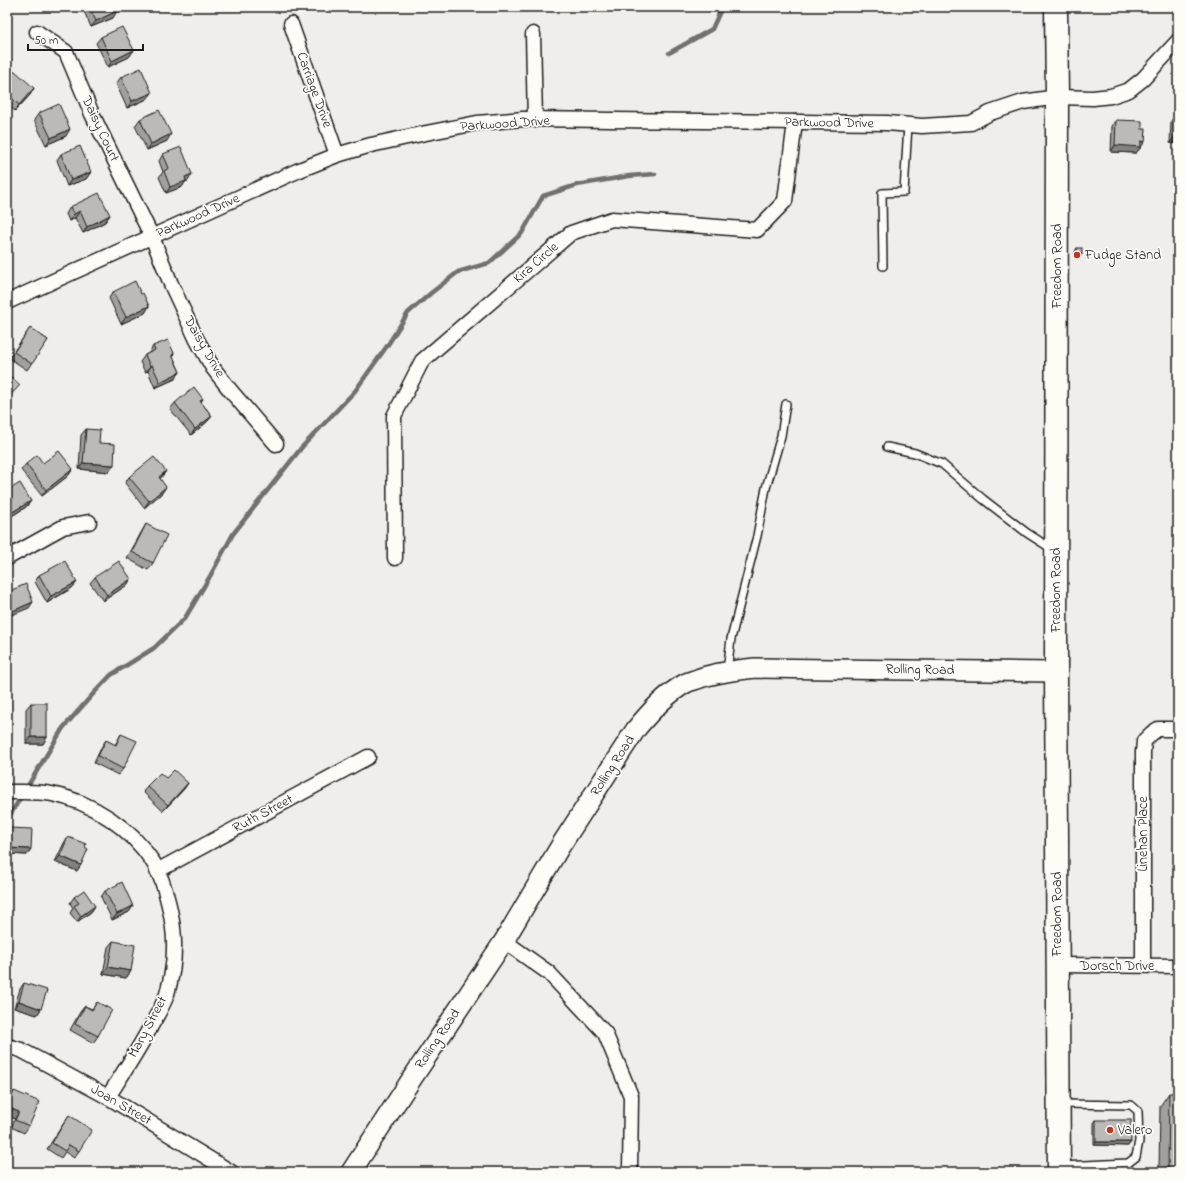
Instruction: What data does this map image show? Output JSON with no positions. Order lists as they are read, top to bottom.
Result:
{
  "streets": {
    "main road": ["Freedom Road"],
    "street": [
      "Carriage Drive",
      "Parkwood Drive",
      "Daisy Court",
      "Kira Circle",
      "Daisy Drive",
      "Rolling Road",
      "Ruth Street",
      "Linehan Place",
      "Dorsch Drive",
      "Mary Street",
      "Joan Street"
    ]
  },
  "crossings": [
    ["Carriage Drive", "Parkwood Drive"],
    ["Parkwood Drive", "Daisy Court"],
    ["Parkwood Drive", "Kira Circle"],
    ["Parkwood Drive", "Freedom Road"],
    ["Parkwood Drive", "Daisy Drive"],
    ["Daisy Court", "Daisy Drive"],
    ["Freedom Road", "Rolling Road"],
    ["Freedom Road", "Dorsch Drive"],
    ["Ruth Street", "Mary Street"],
    ["Linehan Place", "Dorsch Drive"],
    ["Mary Street", "Joan Street"]
  ],
  "places": ["Fudge Stand", "Valero"],
  "scale_bar": "50 m"
}
